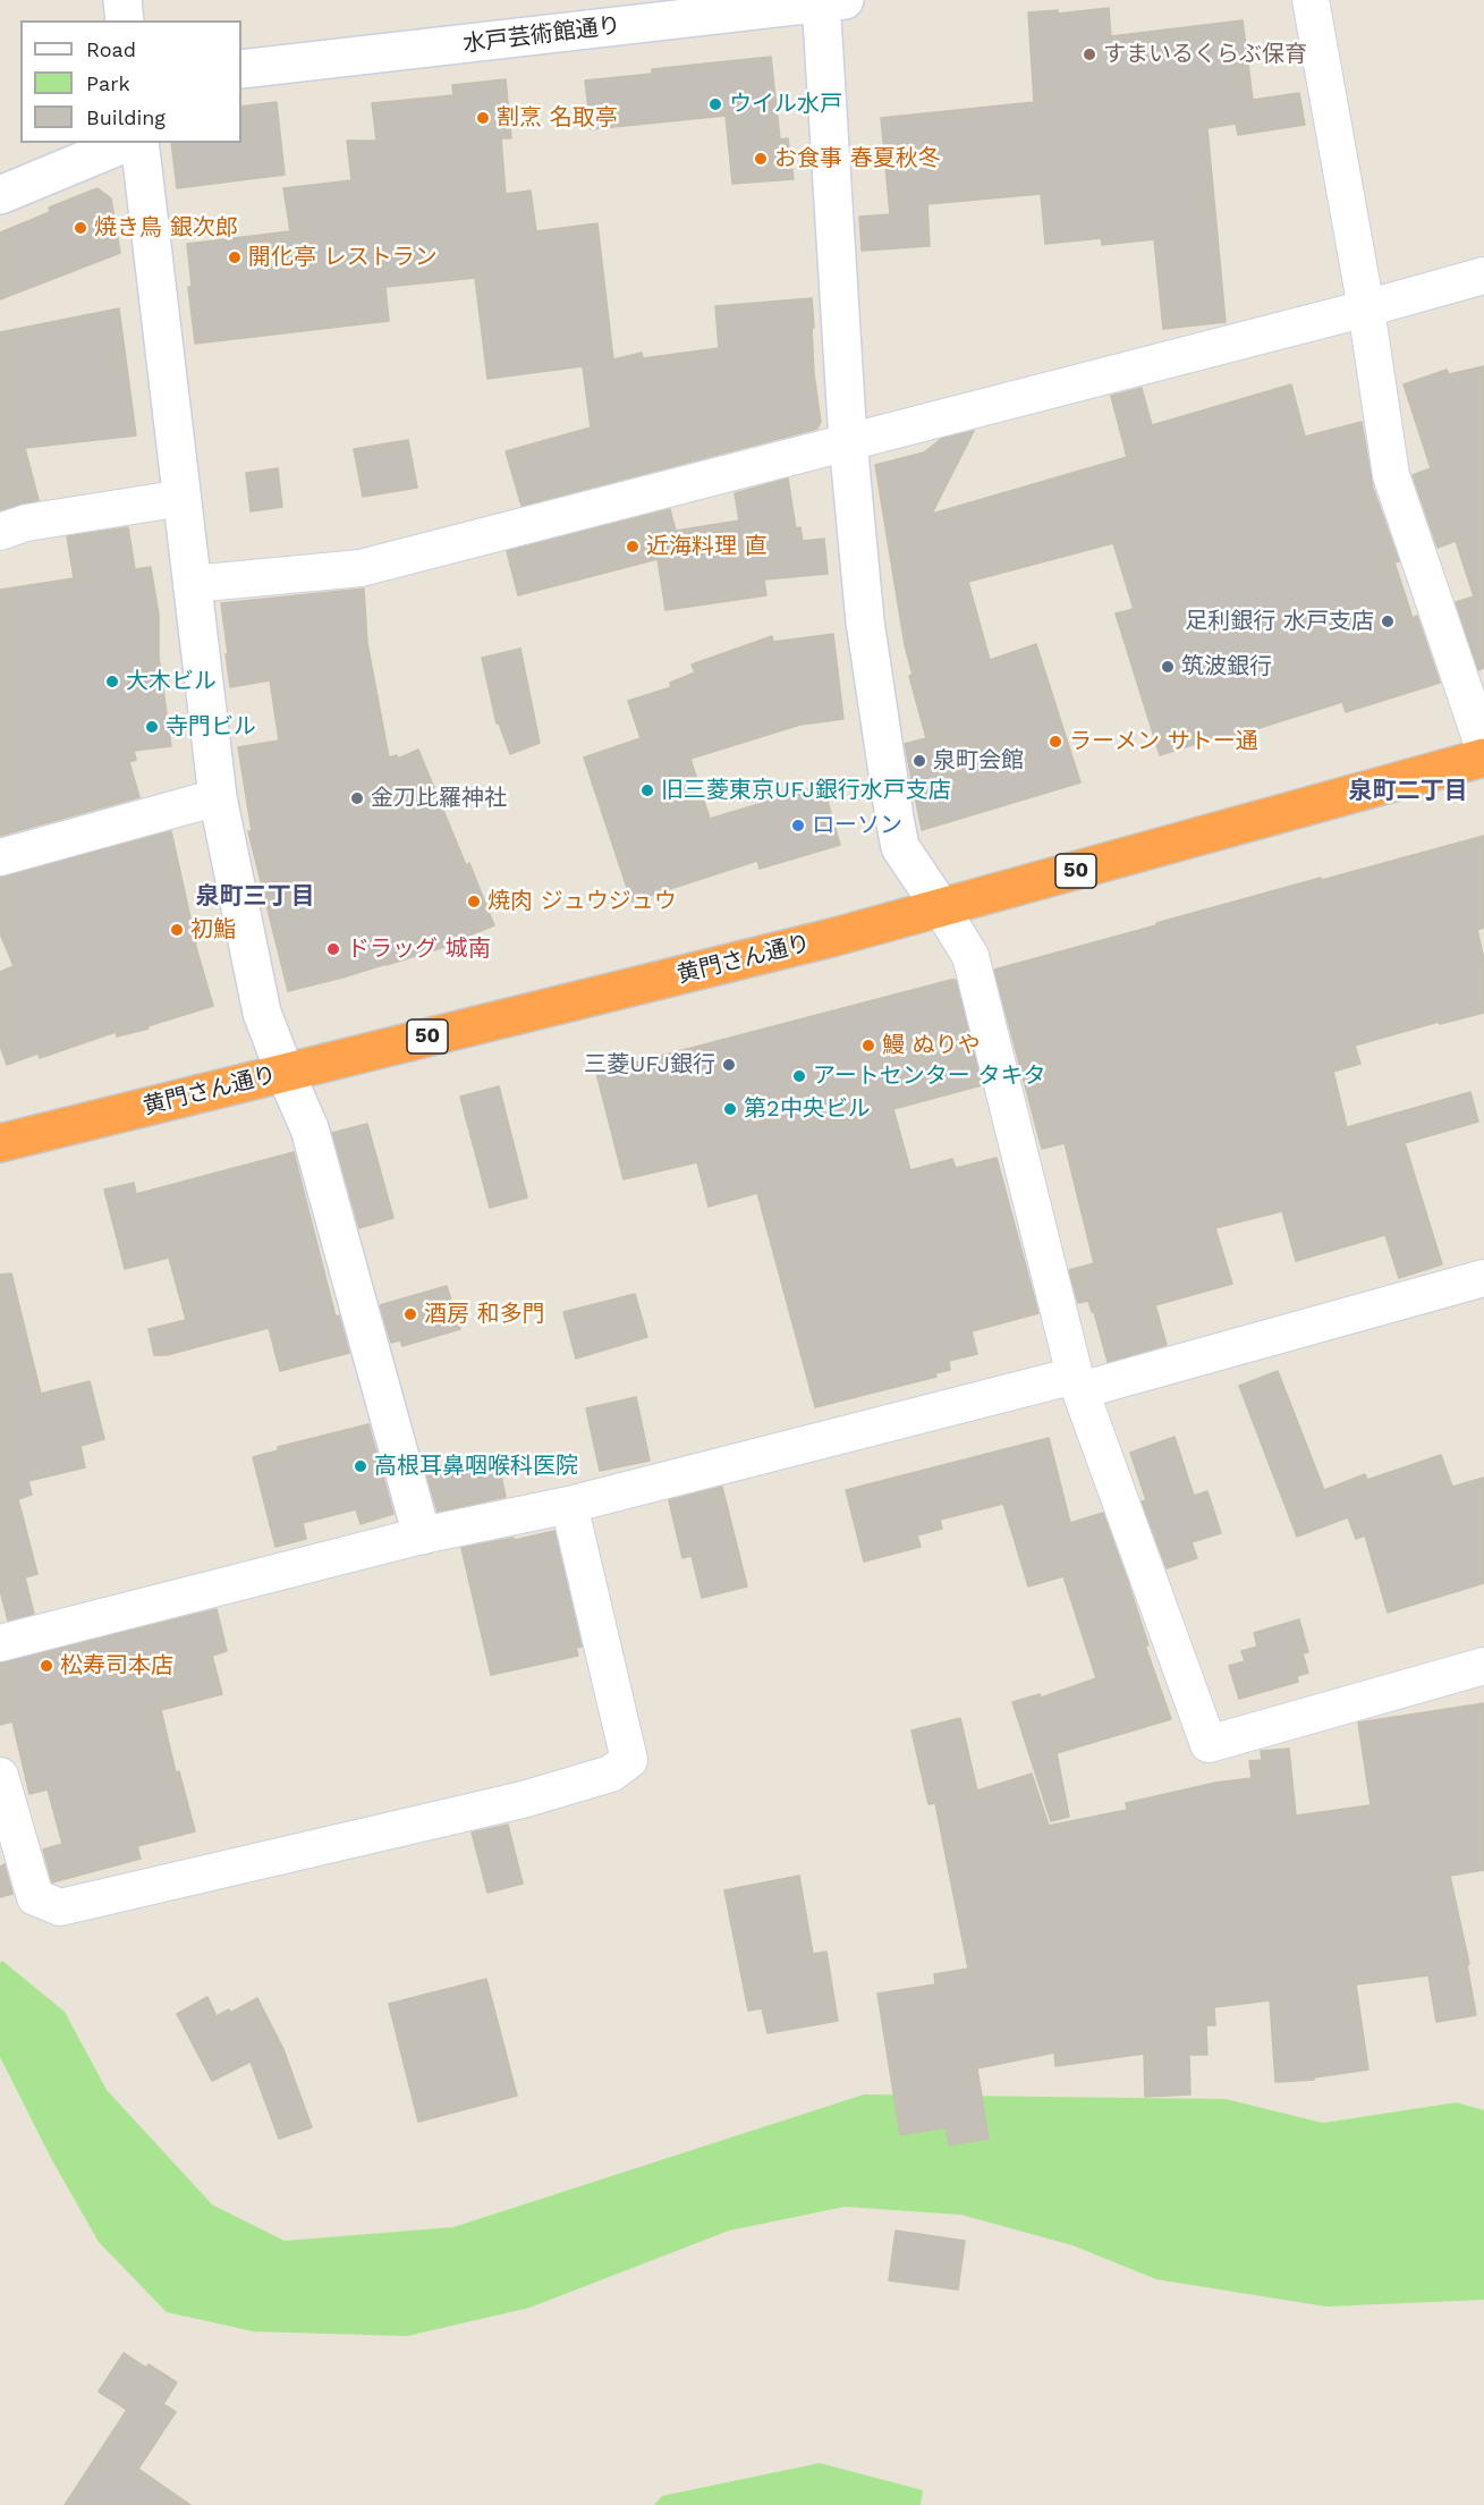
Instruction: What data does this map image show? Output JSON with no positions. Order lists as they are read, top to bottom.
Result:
{
  "streets": {
    "highway": ["50", "黄門さん通り"],
    "street": ["水戸芸術館通り"]
  },
  "districts": ["泉町二丁目", "泉町三丁目"],
  "places": [
    "すまいるくらぶ保育",
    "ウイル水戸",
    "割烹 名取亭",
    "お食事 春夏秋冬",
    "焼き鳥 銀次郎",
    "開化亭 レストラン",
    "近海料理 直",
    "足利銀行 水戸支店",
    "筑波銀行",
    "大木ビル",
    "寺門ビル",
    "ラーメン サトー通",
    "泉町会館",
    "旧三菱東京UFJ銀行水戸支店",
    "金刀比羅神社",
    "ローソン",
    "焼肉 ジュウジュウ",
    "初鮨",
    "ドラッグ 城南",
    "鰻 ぬりや",
    "三菱UFJ銀行",
    "アートセンター タキタ",
    "第2中央ビル",
    "酒房 和多門",
    "高根耳鼻咽喉科医院",
    "松寿司本店"
  ],
  "legend": ["Road", "Park", "Building"]
}
